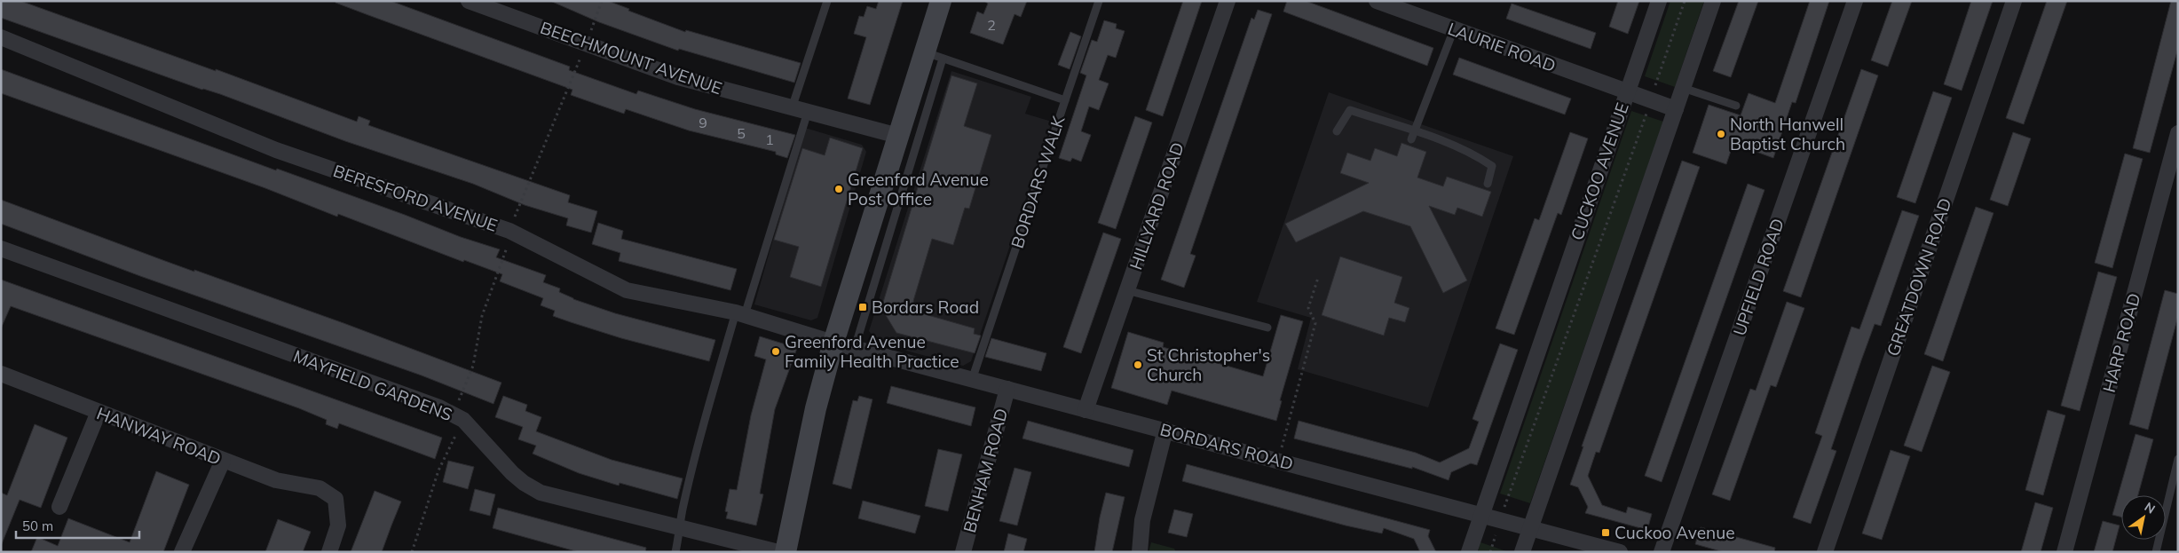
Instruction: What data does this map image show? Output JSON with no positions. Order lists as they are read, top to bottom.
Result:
{
  "streets": {
    "street": [
      "LAURIE ROAD",
      "BEECHMOUNT AVENUE",
      "CUCKOO AVENUE",
      "BERESFORD AVENUE",
      "HILLYARD ROAD",
      "UPFIELD ROAD",
      "GREATDOWN ROAD",
      "HARP ROAD",
      "MAYFIELD GARDENS",
      "HANWAY ROAD",
      "BORDARS ROAD",
      "BENHAM ROAD"
    ],
    "lane": ["BORDARS WALK"]
  },
  "crossings": [
    ["LAURIE ROAD", "CUCKOO AVENUE"],
    ["CUCKOO AVENUE", "BORDARS ROAD"],
    ["BORDARS WALK", "BORDARS ROAD"],
    ["BERESFORD AVENUE", "BORDARS ROAD"],
    ["HILLYARD ROAD", "BORDARS ROAD"],
    ["BORDARS ROAD", "BENHAM ROAD"]
  ],
  "places": {
    "other": [
      "North Hanwell Baptist Church",
      "Greenford Avenue Post Office",
      "Greenford Avenue Family Health Practice",
      "St Christopher's Church"
    ],
    "transit": ["Bordars Road", "Cuckoo Avenue"]
  },
  "house_numbers": [
    "2",
    "9",
    "5",
    "1"
  ],
  "scale_bar": "50 m",
  "north": "top right"
}
